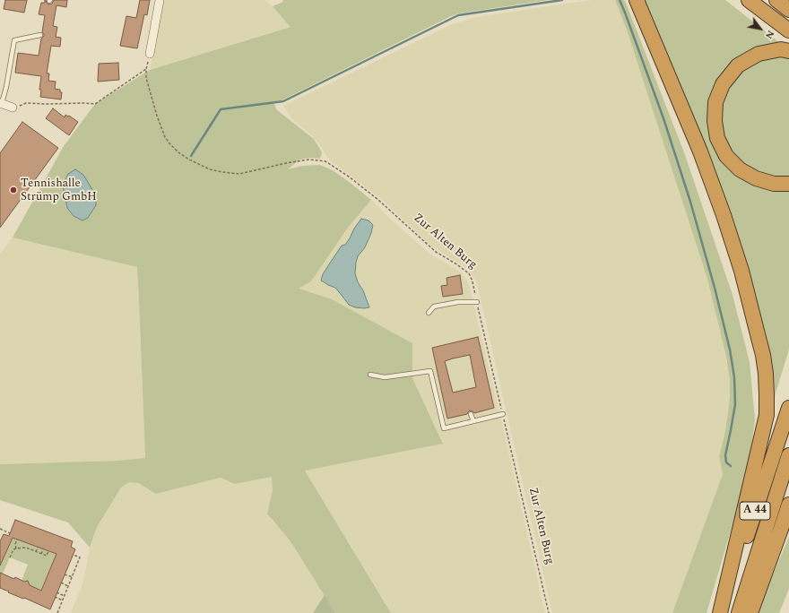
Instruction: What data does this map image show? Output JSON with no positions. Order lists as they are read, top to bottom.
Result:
{
  "streets": {
    "highway": ["A 44"],
    "path": ["Zur Alten Burg"]
  },
  "places": ["Tennishalle Strümp GmbH"],
  "north": "bottom right"
}
